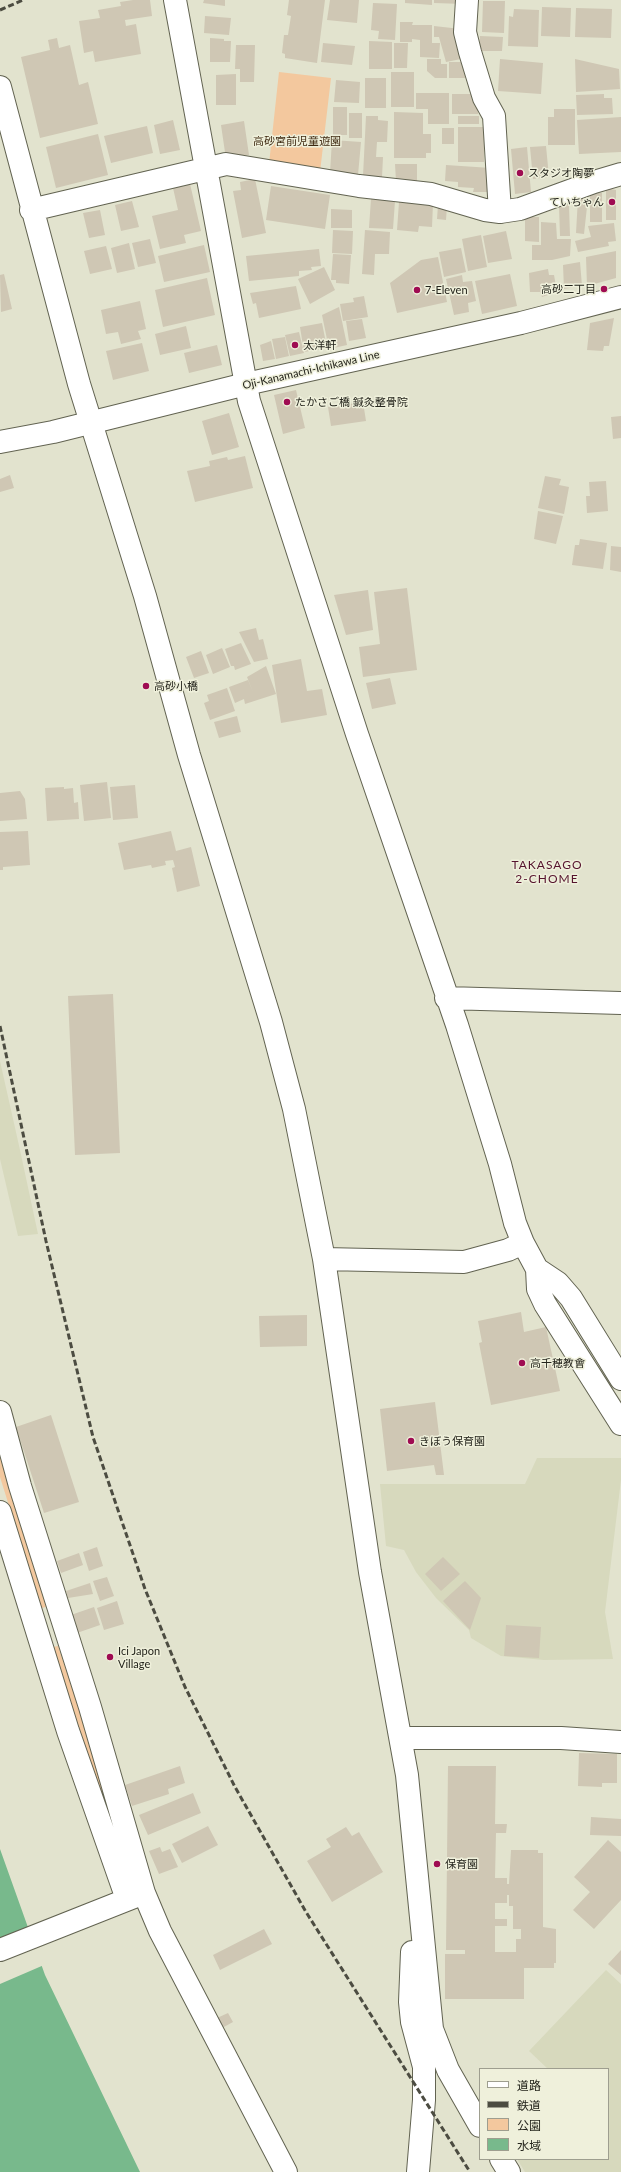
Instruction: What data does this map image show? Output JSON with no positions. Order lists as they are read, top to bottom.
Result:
{
  "streets": {
    "street": ["Oji-Kanamachi-Ichikawa Line"]
  },
  "districts": ["TAKASAGO 2-CHOME"],
  "parks": ["高砂宮前児童遊園"],
  "places": [
    "スタジオ陶夢",
    "ていちゃん",
    "高砂二丁目",
    "7-Eleven",
    "太洋軒",
    "たかさご橋 鍼灸整骨院",
    "高砂小橋",
    "高千穂教會",
    "きぼう保育園",
    "Ici Japon Village",
    "保育園"
  ],
  "legend": [
    "道路",
    "鉄道",
    "公園",
    "水域"
  ]
}
